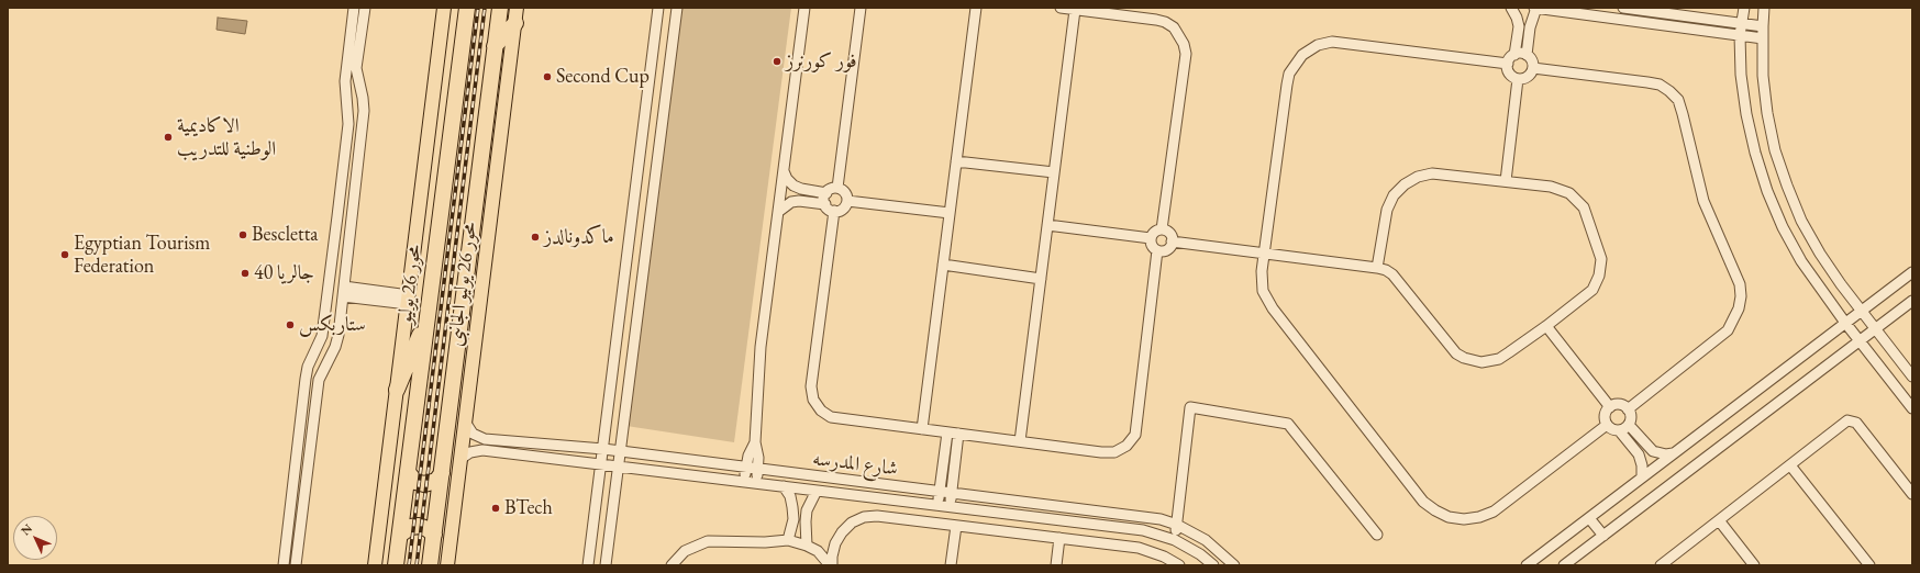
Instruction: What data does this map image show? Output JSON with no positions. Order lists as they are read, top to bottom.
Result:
{
  "streets": {
    "highway": ["محور 26 يوليو"],
    "main road": ["محور 26 يوليو الجانبى"],
    "street": ["شارع المدرسه"]
  },
  "crossings": [
    ["محور 26 يوليو الجانبى", "شارع المدرسه"]
  ],
  "places": [
    "فور كورنرز",
    "Second Cup",
    "الاكاديمية الوطنية للتدريب",
    "Bescletta",
    "ماكدونالدز",
    "Egyptian Tourism Federation",
    "جالريا 40",
    "ستاربكس",
    "BTech"
  ],
  "north": "top left"
}
